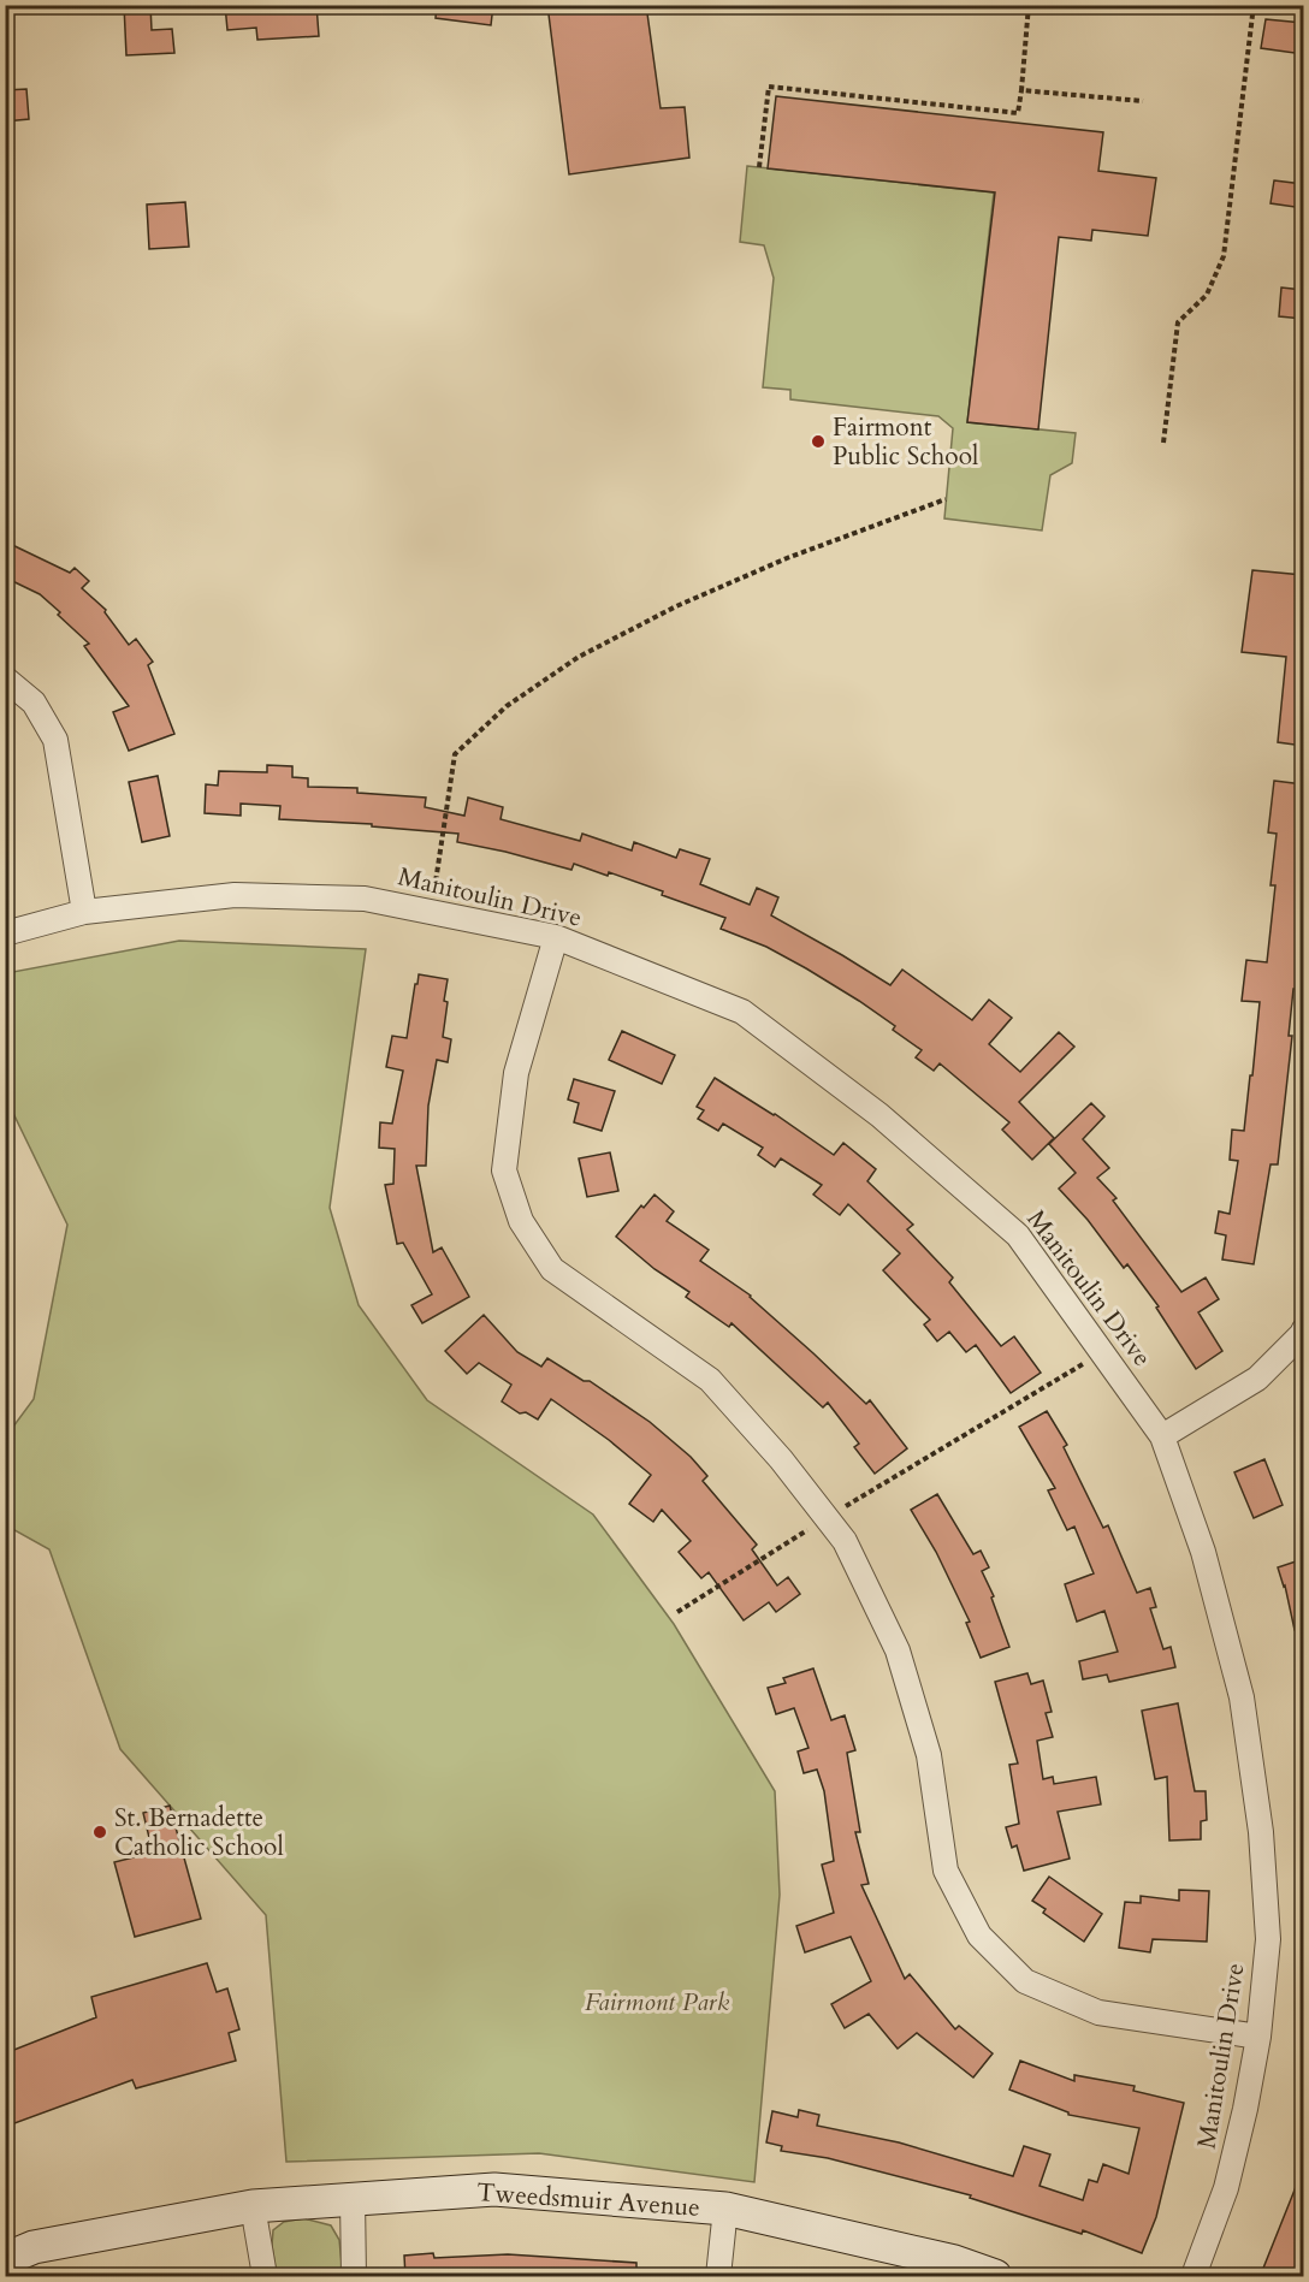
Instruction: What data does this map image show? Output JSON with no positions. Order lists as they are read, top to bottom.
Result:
{
  "streets": {
    "street": ["Manitoulin Drive", "Tweedsmuir Avenue"]
  },
  "parks": ["Fairmont Park"],
  "places": ["Fairmont Public School", "St. Bernadette Catholic School"]
}
